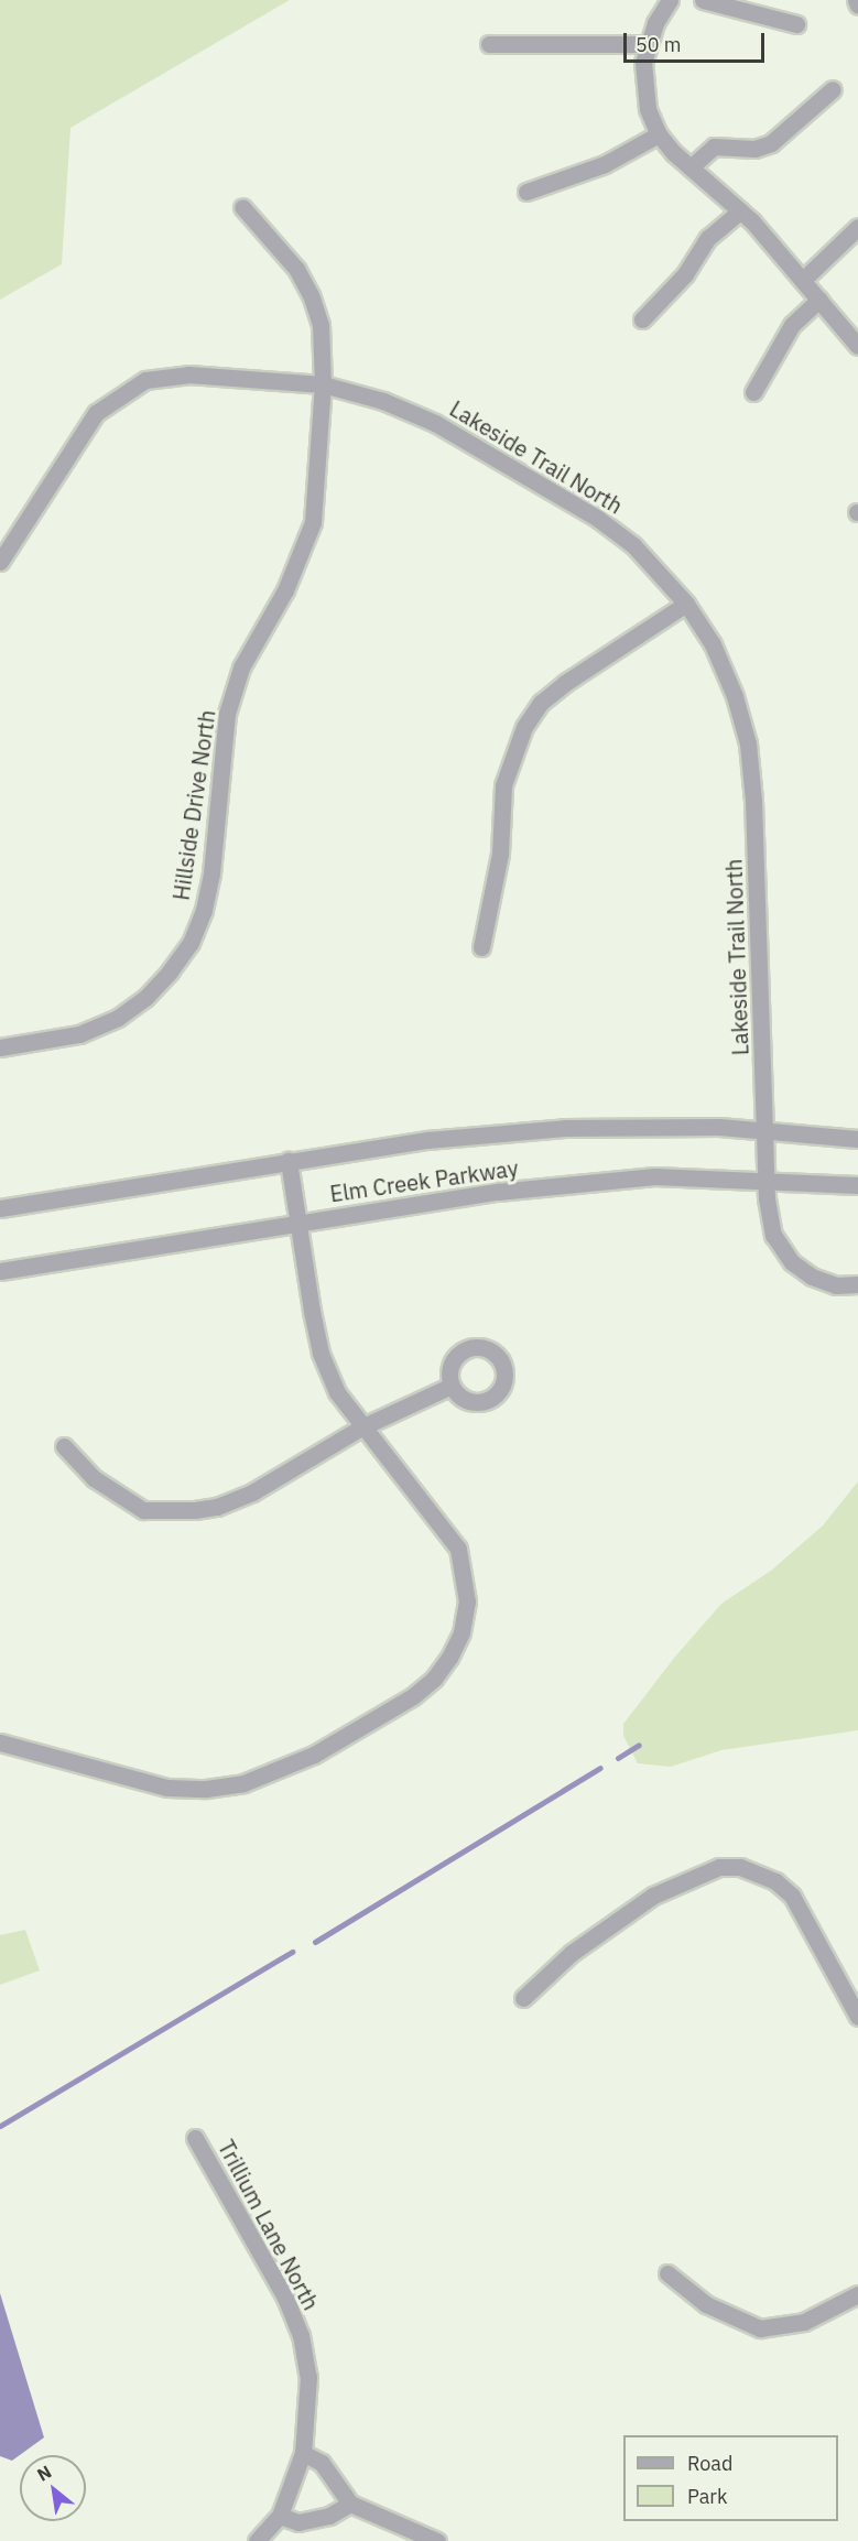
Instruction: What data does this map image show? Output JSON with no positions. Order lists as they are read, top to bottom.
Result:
{
  "streets": {
    "street": [
      "Lakeside Trail North",
      "Hillside Drive North",
      "Elm Creek Parkway",
      "Trillium Lane North"
    ]
  },
  "crossings": [
    ["Lakeside Trail North", "Hillside Drive North"],
    ["Lakeside Trail North", "Elm Creek Parkway"]
  ],
  "legend": ["Road", "Park"],
  "scale_bar": "50 m",
  "north": "top left"
}
